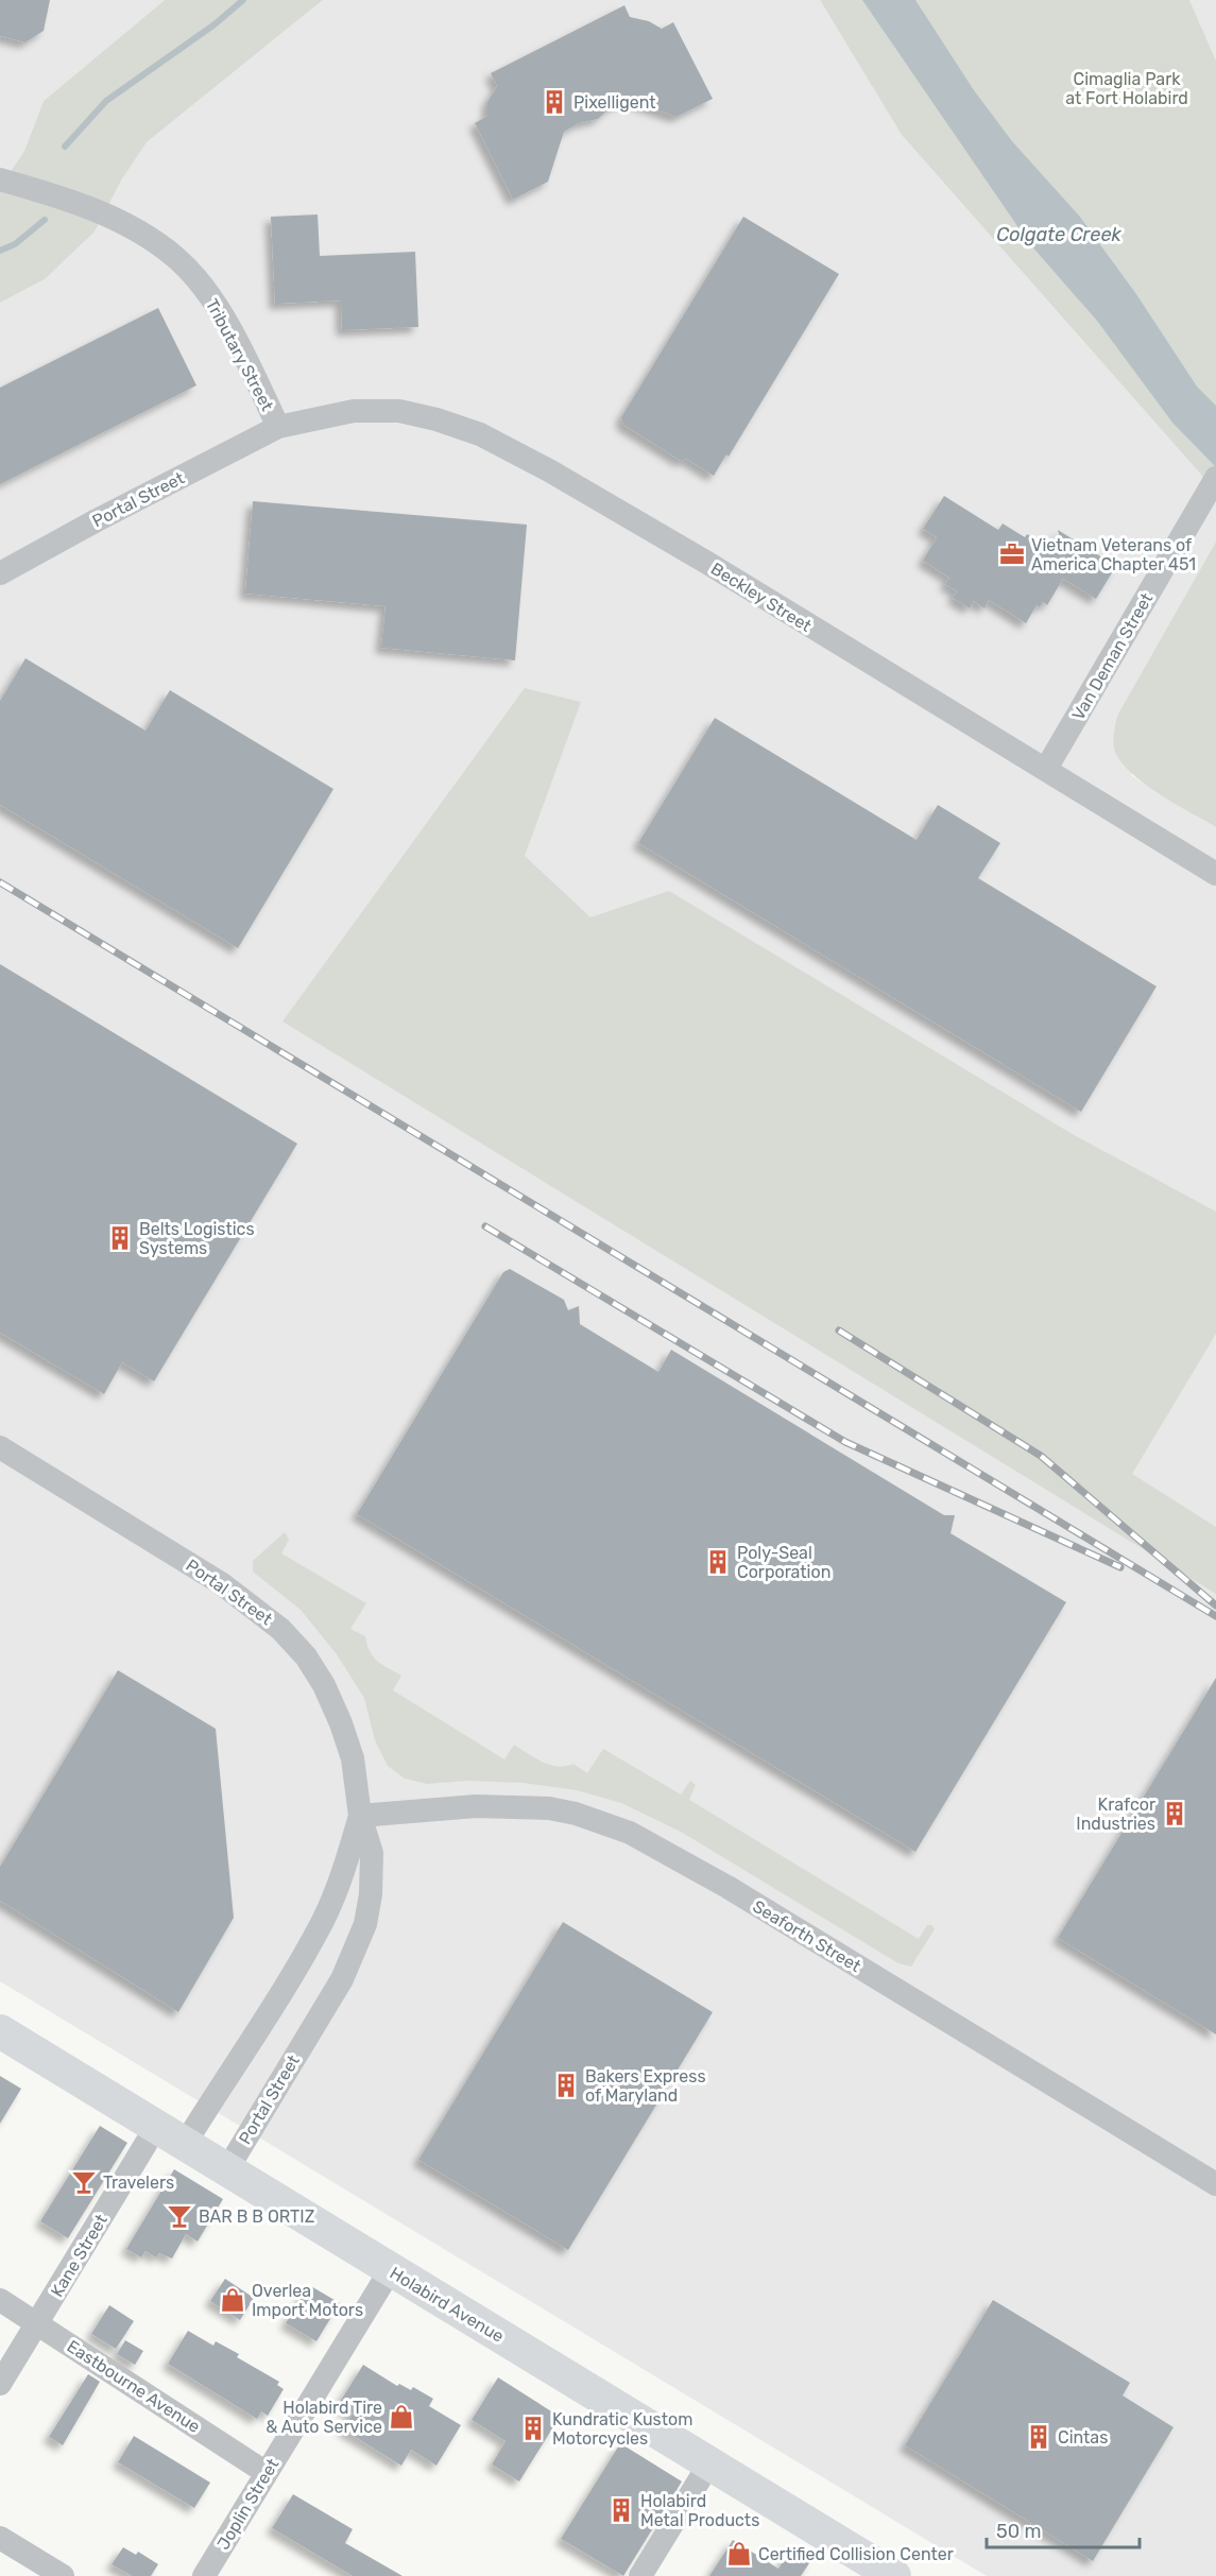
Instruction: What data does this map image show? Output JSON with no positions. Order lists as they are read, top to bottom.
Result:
{
  "streets": {
    "main road": ["Holabird Avenue"],
    "street": [
      "Tributary Street",
      "Portal Street",
      "Beckley Street",
      "Van Deman Street",
      "Seaforth Street",
      "Kane Street",
      "Eastbourne Avenue",
      "Joplin Street"
    ]
  },
  "crossings": [
    ["Tributary Street", "Portal Street"],
    ["Tributary Street", "Beckley Street"],
    ["Portal Street", "Beckley Street"],
    ["Portal Street", "Seaforth Street"],
    ["Portal Street", "Holabird Avenue"],
    ["Beckley Street", "Van Deman Street"],
    ["Kane Street", "Holabird Avenue"],
    ["Kane Street", "Eastbourne Avenue"],
    ["Holabird Avenue", "Joplin Street"],
    ["Eastbourne Avenue", "Joplin Street"]
  ],
  "water": ["Colgate Creek"],
  "parks": ["Cimaglia Park at Fort Holabird"],
  "places": {
    "building": [
      "Pixelligent",
      "Belts Logistics Systems",
      "Poly-Seal Corporation",
      "Krafcor Industries",
      "Bakers Express of Maryland",
      "Kundratic Kustom Motorcycles",
      "Cintas",
      "Holabird Metal Products"
    ],
    "office": ["Vietnam Veterans of America Chapter 451"],
    "bar": ["Travelers", "BAR B B ORTIZ"],
    "shop": ["Overlea Import Motors", "Holabird Tire & Auto Service", "Certified Collision Center"]
  },
  "scale_bar": "50 m"
}
